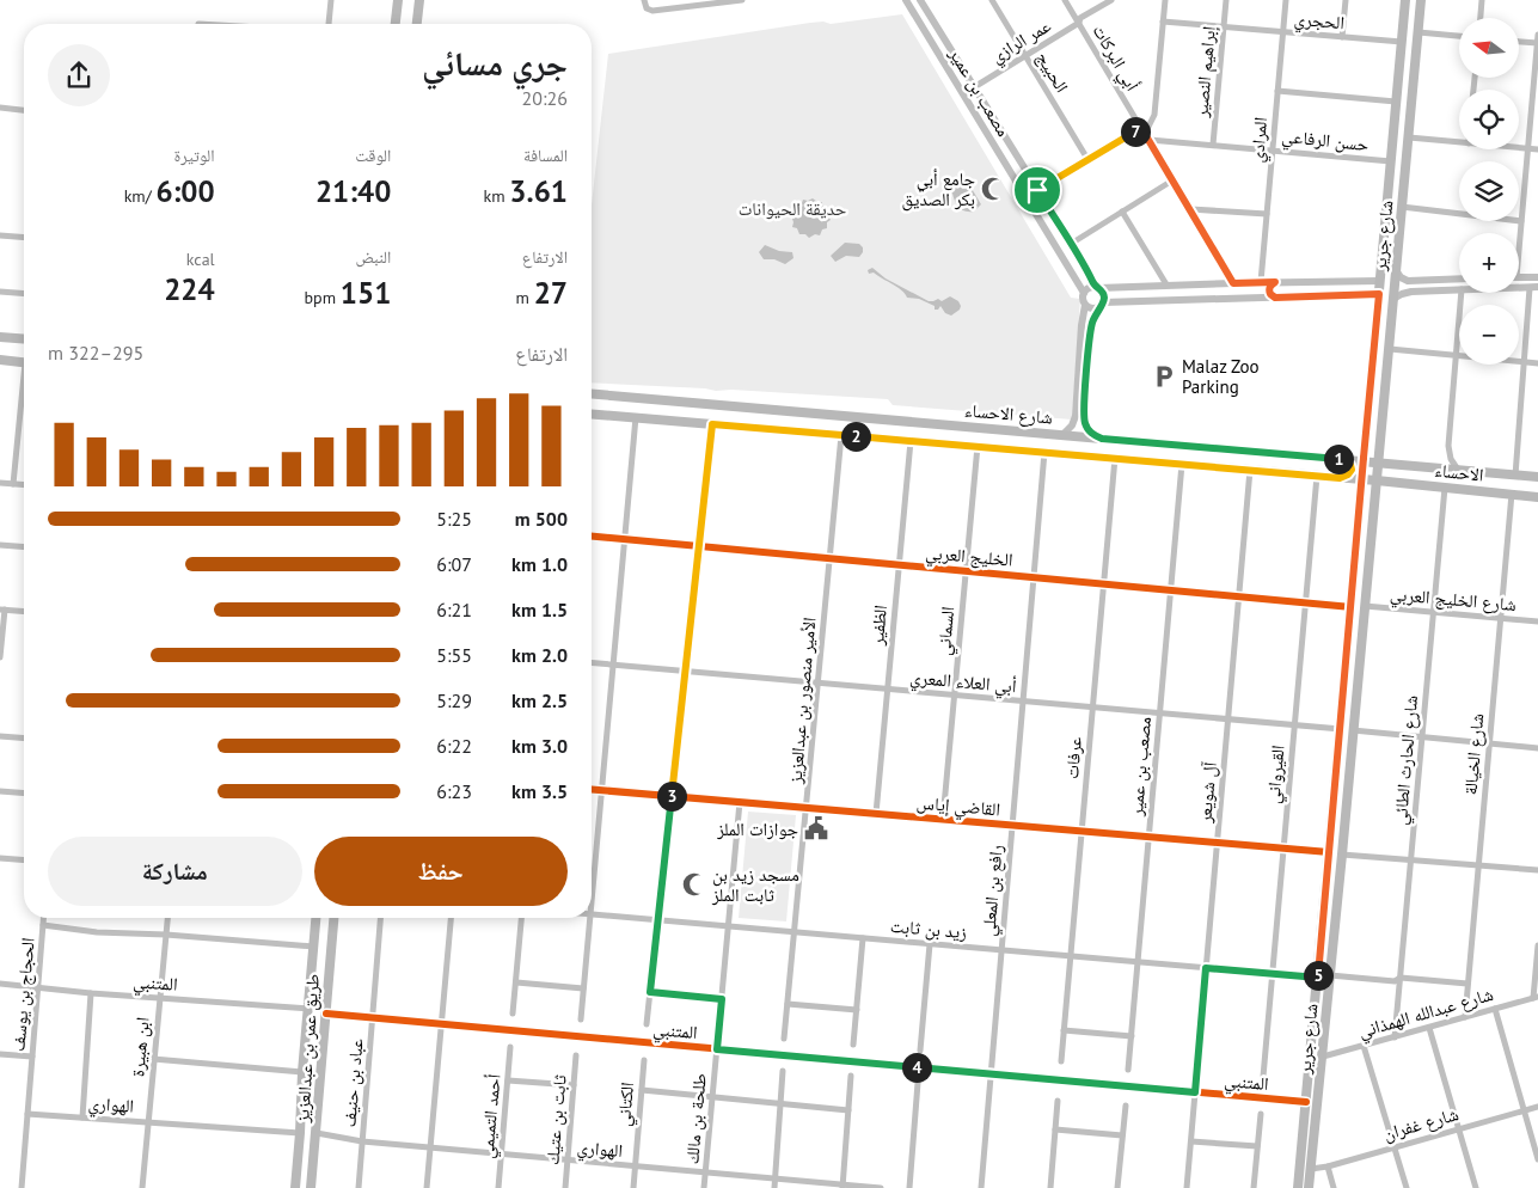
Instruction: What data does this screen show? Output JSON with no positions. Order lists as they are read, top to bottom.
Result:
{
  "streets": {
    "main road": [
      "شارع جرير",
      "شارع الاحساء",
      "الاحساء",
      "طريق عمر بن عبدالعزيز"
    ],
    "street": [
      "الحجري",
      "عمر الرازي",
      "أبي البركات",
      "الحبيج",
      "إبراهيم النصير",
      "مصعب بن عمير",
      "المرادي",
      "حسن الرفاعي",
      "الخليج العربي",
      "شارع الخليج العربي",
      "الظفير",
      "السماني",
      "أبي العلاء المعري",
      "الأمير منصور بن عبدالعزيز",
      "شارع الخيالة",
      "عرفات",
      "شارع الحارث الطائي",
      "القيرواني",
      "آل شويعر",
      "القاضي إياس",
      "رافع بن المعلي",
      "زيد بن ثابت",
      "المتنبي",
      "الحجاج بن يوسف",
      "شارع عبدالله الهمذاني",
      "ابن هبيرة",
      "عباد بن حنيف",
      "الهواري",
      "الكتاني",
      "أحمد التميمي",
      "طلحة بن مالك",
      "ثابت بن عتيك",
      "شارع غفران"
    ]
  },
  "crossings": [
    ["الحجري", "إبراهيم النصير"],
    ["الحجري", "المرادي"],
    ["الحجري", "شارع جرير"],
    ["عمر الرازي", "أبي البركات"],
    ["عمر الرازي", "الحبيج"],
    ["عمر الرازي", "مصعب بن عمير"],
    ["أبي البركات", "حسن الرفاعي"],
    ["إبراهيم النصير", "حسن الرفاعي"],
    ["مصعب بن عمير", "شارع الاحساء"],
    ["مصعب بن عمير", "الخليج العربي"],
    ["مصعب بن عمير", "أبي العلاء المعري"],
    ["مصعب بن عمير", "القاضي إياس"],
    ["مصعب بن عمير", "زيد بن ثابت"],
    ["المرادي", "حسن الرفاعي"],
    ["حسن الرفاعي", "شارع جرير"],
    ["شارع جرير", "شارع الاحساء"],
    ["شارع جرير", "الاحساء"],
    ["شارع جرير", "الخليج العربي"],
    ["شارع جرير", "شارع الخليج العربي"],
    ["شارع جرير", "أبي العلاء المعري"],
    ["شارع جرير", "القاضي إياس"],
    ["شارع جرير", "زيد بن ثابت"],
    ["شارع جرير", "المتنبي"],
    ["شارع جرير", "شارع عبدالله الهمذاني"],
    ["شارع جرير", "شارع غفران"],
    ["شارع الاحساء", "الاحساء"],
    ["شارع الاحساء", "الظفير"],
    ["شارع الاحساء", "السماني"],
    ["شارع الاحساء", "الأمير منصور بن عبدالعزيز"],
    ["شارع الاحساء", "عرفات"],
    ["شارع الاحساء", "القيرواني"],
    ["شارع الاحساء", "آل شويعر"],
    ["شارع الاحساء", "رافع بن المعلي"],
    ["الاحساء", "شارع الخيالة"],
    ["الاحساء", "شارع الحارث الطائي"],
    ["الخليج العربي", "الظفير"],
    ["الخليج العربي", "السماني"],
    ["الخليج العربي", "الأمير منصور بن عبدالعزيز"],
    ["الخليج العربي", "عرفات"],
    ["الخليج العربي", "القيرواني"],
    ["الخليج العربي", "آل شويعر"],
    ["الخليج العربي", "رافع بن المعلي"],
    ["شارع الخليج العربي", "شارع الخيالة"],
    ["شارع الخليج العربي", "شارع الحارث الطائي"],
    ["الظفير", "أبي العلاء المعري"],
    ["الظفير", "القاضي إياس"],
    ["السماني", "أبي العلاء المعري"],
    ["السماني", "القاضي إياس"],
    ["أبي العلاء المعري", "الأمير منصور بن عبدالعزيز"],
    ["أبي العلاء المعري", "عرفات"],
    ["أبي العلاء المعري", "القيرواني"],
    ["أبي العلاء المعري", "آل شويعر"],
    ["أبي العلاء المعري", "رافع بن المعلي"],
    ["الأمير منصور بن عبدالعزيز", "القاضي إياس"],
    ["الأمير منصور بن عبدالعزيز", "زيد بن ثابت"],
    ["شارع الخيالة", "شارع عبدالله الهمذاني"],
    ["عرفات", "القاضي إياس"],
    ["عرفات", "زيد بن ثابت"],
    ["شارع الحارث الطائي", "شارع عبدالله الهمذاني"],
    ["القيرواني", "القاضي إياس"],
    ["القيرواني", "زيد بن ثابت"],
    ["آل شويعر", "القاضي إياس"],
    ["آل شويعر", "زيد بن ثابت"],
    ["آل شويعر", "المتنبي"],
    ["القاضي إياس", "رافع بن المعلي"],
    ["القاضي إياس", "طلحة بن مالك"],
    ["رافع بن المعلي", "زيد بن ثابت"],
    ["رافع بن المعلي", "المتنبي"],
    ["زيد بن ثابت", "طلحة بن مالك"],
    ["المتنبي", "الحجاج بن يوسف"],
    ["المتنبي", "ابن هبيرة"],
    ["المتنبي", "طريق عمر بن عبدالعزيز"],
    ["المتنبي", "عباد بن حنيف"],
    ["المتنبي", "طلحة بن مالك"],
    ["الحجاج بن يوسف", "الهواري"],
    ["ابن هبيرة", "الهواري"],
    ["طريق عمر بن عبدالعزيز", "الهواري"],
    ["عباد بن حنيف", "الهواري"],
    ["الهواري", "الكتاني"],
    ["الهواري", "أحمد التميمي"],
    ["الهواري", "طلحة بن مالك"],
    ["الهواري", "ثابت بن عتيك"]
  ],
  "parks": ["حديقة الحيوانات"],
  "places": {
    "mosque": ["جامع أبي بكر الصديق", "مسجد زيد بن ثابت الملز"],
    "parking": ["Malaz Zoo Parking"],
    "public building": ["جوازات الملز"]
  },
  "north": "left",
  "page": {
    "map_buttons": ["+", "−"],
    "heading": ["جري مسائي", "20:26"],
    "pins": [
      "7",
      "2",
      "1",
      "3",
      "5",
      "4"
    ],
    "stats": [
      ["المسافة", "3.61 km"],
      ["الوقت", "21:40"],
      ["الوتيرة", "6:00 /km"],
      ["الارتفاع", "27 m"],
      ["النبض", "151 bpm"],
      ["kcal", "224"]
    ],
    "chart": ["الارتفاع", "295–322 m"],
    "list": [
      {
        "name": "500 m",
        "note": "5:25"
      },
      {
        "name": "1.0 km",
        "note": "6:07"
      },
      {
        "name": "1.5 km",
        "note": "6:21"
      },
      {
        "name": "2.0 km",
        "note": "5:55"
      },
      {
        "name": "2.5 km",
        "note": "5:29"
      },
      {
        "name": "3.0 km",
        "note": "6:22"
      },
      {
        "name": "3.5 km",
        "note": "6:23"
      }
    ],
    "buttons": ["حفظ", "مشاركة"]
  }
}
